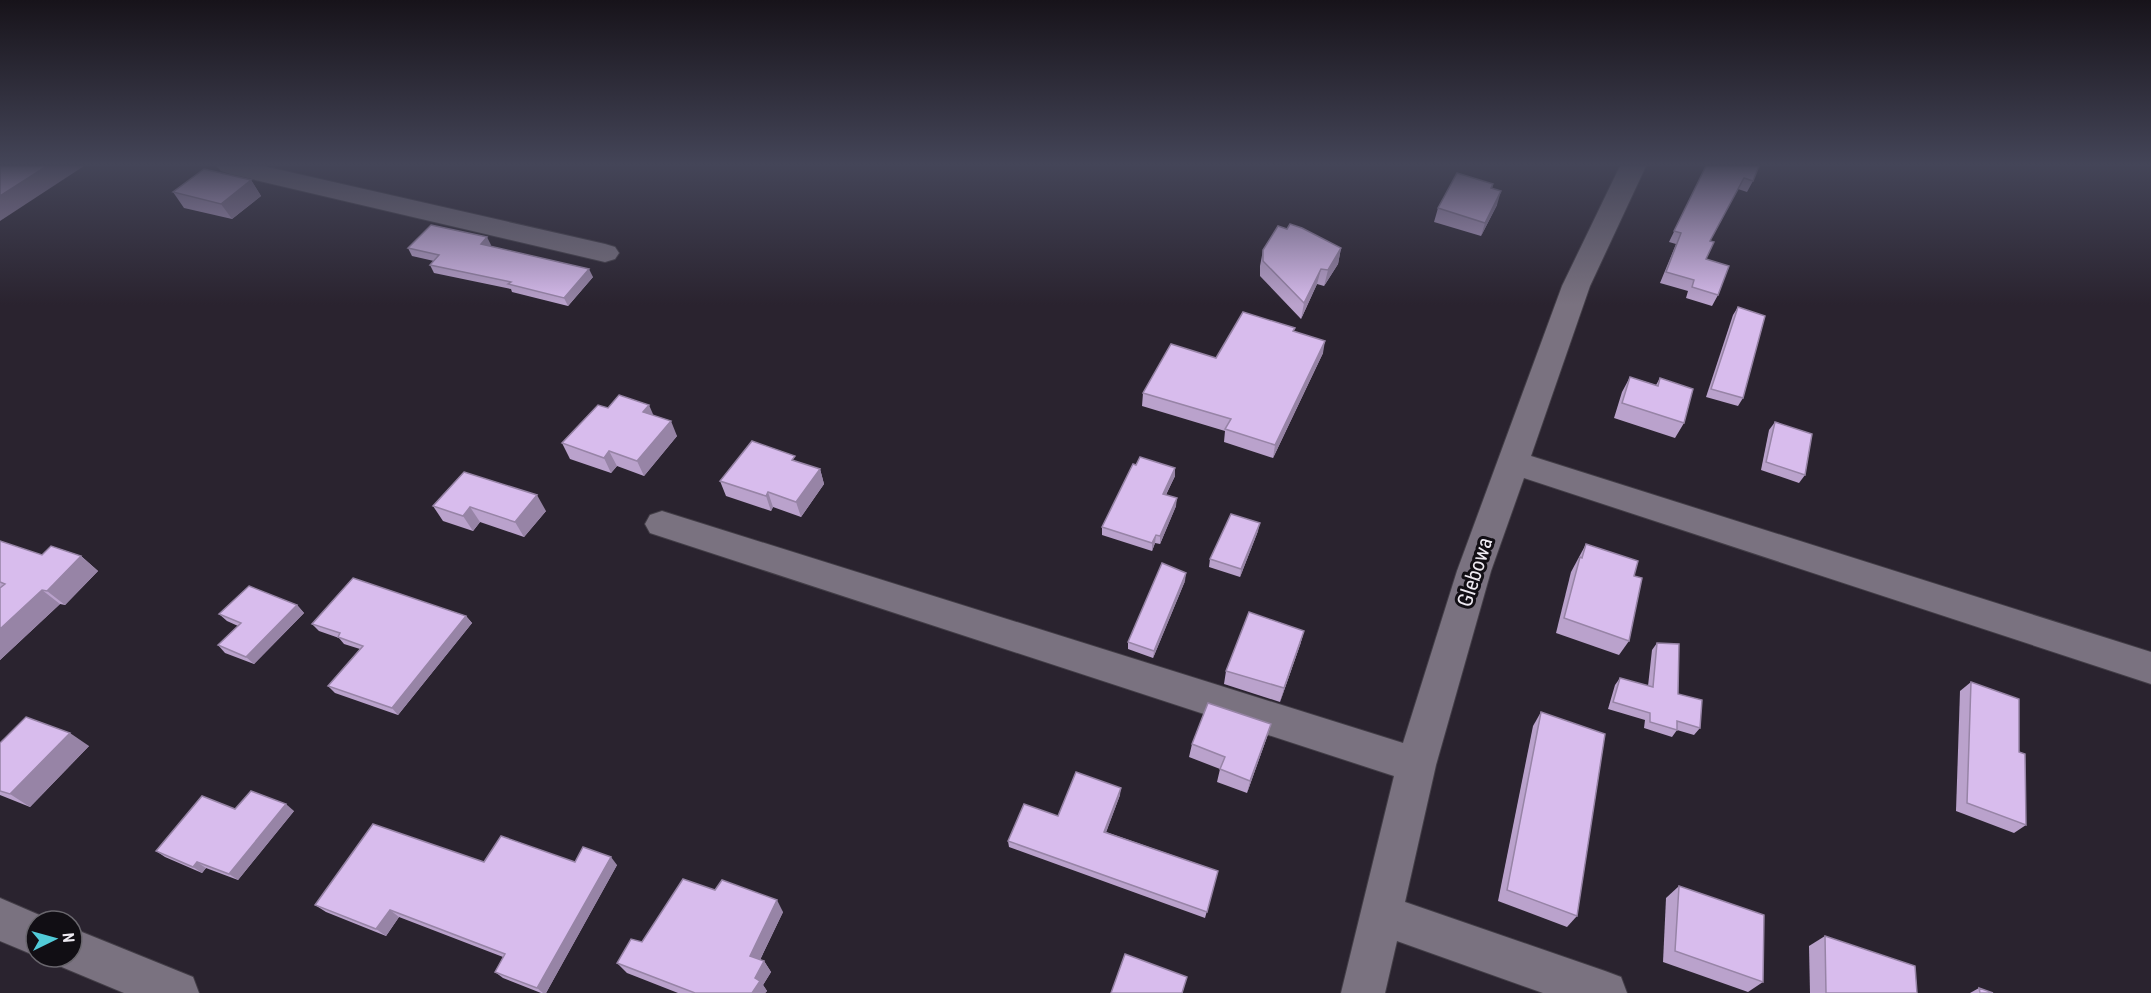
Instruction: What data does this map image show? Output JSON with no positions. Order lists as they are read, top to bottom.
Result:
{
  "streets": {
    "street": ["Glebowa"]
  },
  "north": "right"
}
